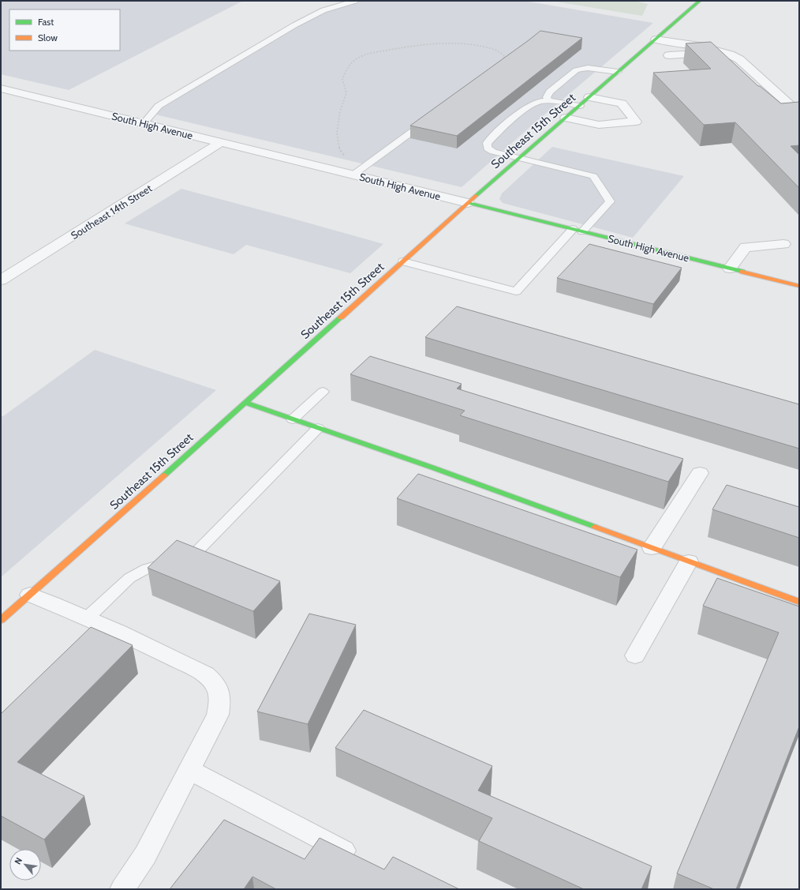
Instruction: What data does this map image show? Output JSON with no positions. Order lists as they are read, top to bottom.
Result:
{
  "streets": {
    "main road": ["South High Avenue", "Southeast 15th Street"],
    "street": ["Southeast 14th Street"]
  },
  "crossings": [
    ["South High Avenue", "Southeast 15th Street"],
    ["South High Avenue", "Southeast 14th Street"]
  ],
  "legend": ["Fast", "Slow"],
  "north": "top left"
}
